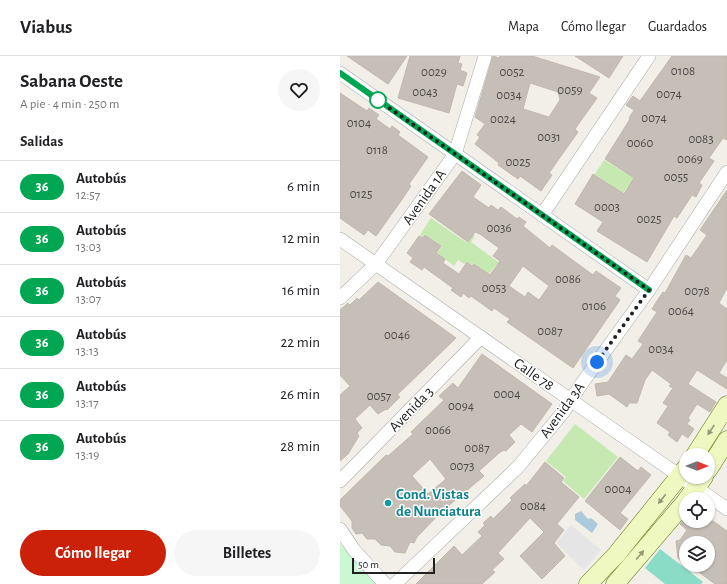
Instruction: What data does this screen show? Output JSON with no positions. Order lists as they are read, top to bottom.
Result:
{
  "streets": {
    "street": [
      "Avenida 1A",
      "Calle 78",
      "Avenida 3",
      "Avenida 3A"
    ]
  },
  "crossings": [
    ["Avenida 1A", "Calle 78"],
    ["Calle 78", "Avenida 3"],
    ["Calle 78", "Avenida 3A"]
  ],
  "places": ["Cond. Vistas de Nunciatura"],
  "lines": ["bus line 36"],
  "house_numbers": [
    "0108",
    "0029",
    "0052",
    "0059",
    "0043",
    "0074",
    "0034",
    "0074",
    "0024",
    "0104",
    "0031",
    "0083",
    "0060",
    "0118",
    "0069",
    "0025",
    "0055",
    "0125",
    "0003",
    "0025",
    "0036",
    "0086",
    "0053",
    "0078",
    "0106",
    "0064",
    "0087",
    "0046",
    "0034",
    "0004",
    "0057",
    "0094",
    "0066",
    "0087",
    "0073",
    "0004",
    "0084"
  ],
  "scale_bar": "50 m",
  "north": "right",
  "page": {
    "header": "Viabus",
    "nav": ["Mapa", "Cómo llegar", "Guardados"],
    "heading": [
      ["Sabana Oeste", "A pie · 4 min · 250 m"],
      "Salidas"
    ],
    "list": [
      {
        "mark": "36",
        "name": "Autobús",
        "note": "12:57",
        "value": "6 min"
      },
      {
        "mark": "36",
        "name": "Autobús",
        "note": "13:03",
        "value": "12 min"
      },
      {
        "mark": "36",
        "name": "Autobús",
        "note": "13:07",
        "value": "16 min"
      },
      {
        "mark": "36",
        "name": "Autobús",
        "note": "13:13",
        "value": "22 min"
      },
      {
        "mark": "36",
        "name": "Autobús",
        "note": "13:17",
        "value": "26 min"
      },
      {
        "mark": "36",
        "name": "Autobús",
        "note": "13:19",
        "value": "28 min"
      }
    ],
    "buttons": ["Cómo llegar", "Billetes"],
    "scale": "50 m"
  }
}
